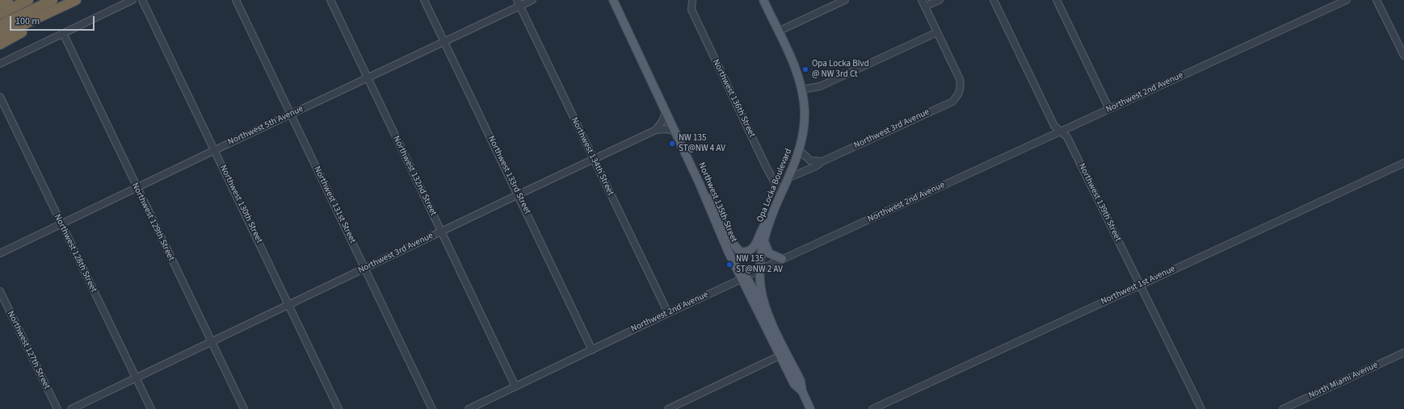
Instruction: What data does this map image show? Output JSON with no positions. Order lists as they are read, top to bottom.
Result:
{
  "streets": {
    "main road": ["Opa Locka Boulevard", "Northwest 135th Street"],
    "street": [
      "Northwest 2nd Avenue",
      "Northwest 136th Street",
      "Northwest 5th Avenue",
      "Northwest 3rd Avenue",
      "Northwest 134th Street",
      "Northwest 133rd Street",
      "Northwest 132nd Street",
      "Northwest 139th Street",
      "Northwest 130th Street",
      "Northwest 131st Street",
      "Northwest 129th Street",
      "Northwest 128th Street",
      "Northwest 1st Avenue",
      "Northwest 127th Street",
      "North Miami Avenue"
    ]
  },
  "crossings": [
    ["Northwest 2nd Avenue", "Northwest 134th Street"],
    ["Northwest 2nd Avenue", "Northwest 133rd Street"],
    ["Northwest 2nd Avenue", "Northwest 132nd Street"],
    ["Northwest 2nd Avenue", "Opa Locka Boulevard"],
    ["Northwest 2nd Avenue", "Northwest 135th Street"],
    ["Northwest 2nd Avenue", "Northwest 139th Street"],
    ["Northwest 136th Street", "Opa Locka Boulevard"],
    ["Northwest 5th Avenue", "Northwest 134th Street"],
    ["Northwest 5th Avenue", "Northwest 133rd Street"],
    ["Northwest 5th Avenue", "Northwest 132nd Street"],
    ["Northwest 5th Avenue", "Northwest 130th Street"],
    ["Northwest 5th Avenue", "Northwest 131st Street"],
    ["Northwest 5th Avenue", "Northwest 129th Street"],
    ["Northwest 5th Avenue", "Northwest 128th Street"],
    ["Northwest 3rd Avenue", "Northwest 134th Street"],
    ["Northwest 3rd Avenue", "Northwest 133rd Street"],
    ["Northwest 3rd Avenue", "Northwest 132nd Street"],
    ["Northwest 3rd Avenue", "Opa Locka Boulevard"],
    ["Northwest 3rd Avenue", "Northwest 135th Street"],
    ["Northwest 3rd Avenue", "Northwest 130th Street"],
    ["Northwest 3rd Avenue", "Northwest 131st Street"],
    ["Northwest 3rd Avenue", "Northwest 129th Street"],
    ["Northwest 3rd Avenue", "Northwest 128th Street"],
    ["Opa Locka Boulevard", "Northwest 135th Street"],
    ["Northwest 139th Street", "Northwest 1st Avenue"]
  ],
  "places": ["Opa Locka Blvd @ NW 3rd Ct", "NW 135 ST@NW 4 AV", "NW 135 ST@NW 2 AV"],
  "scale_bar": "100 m"
}
